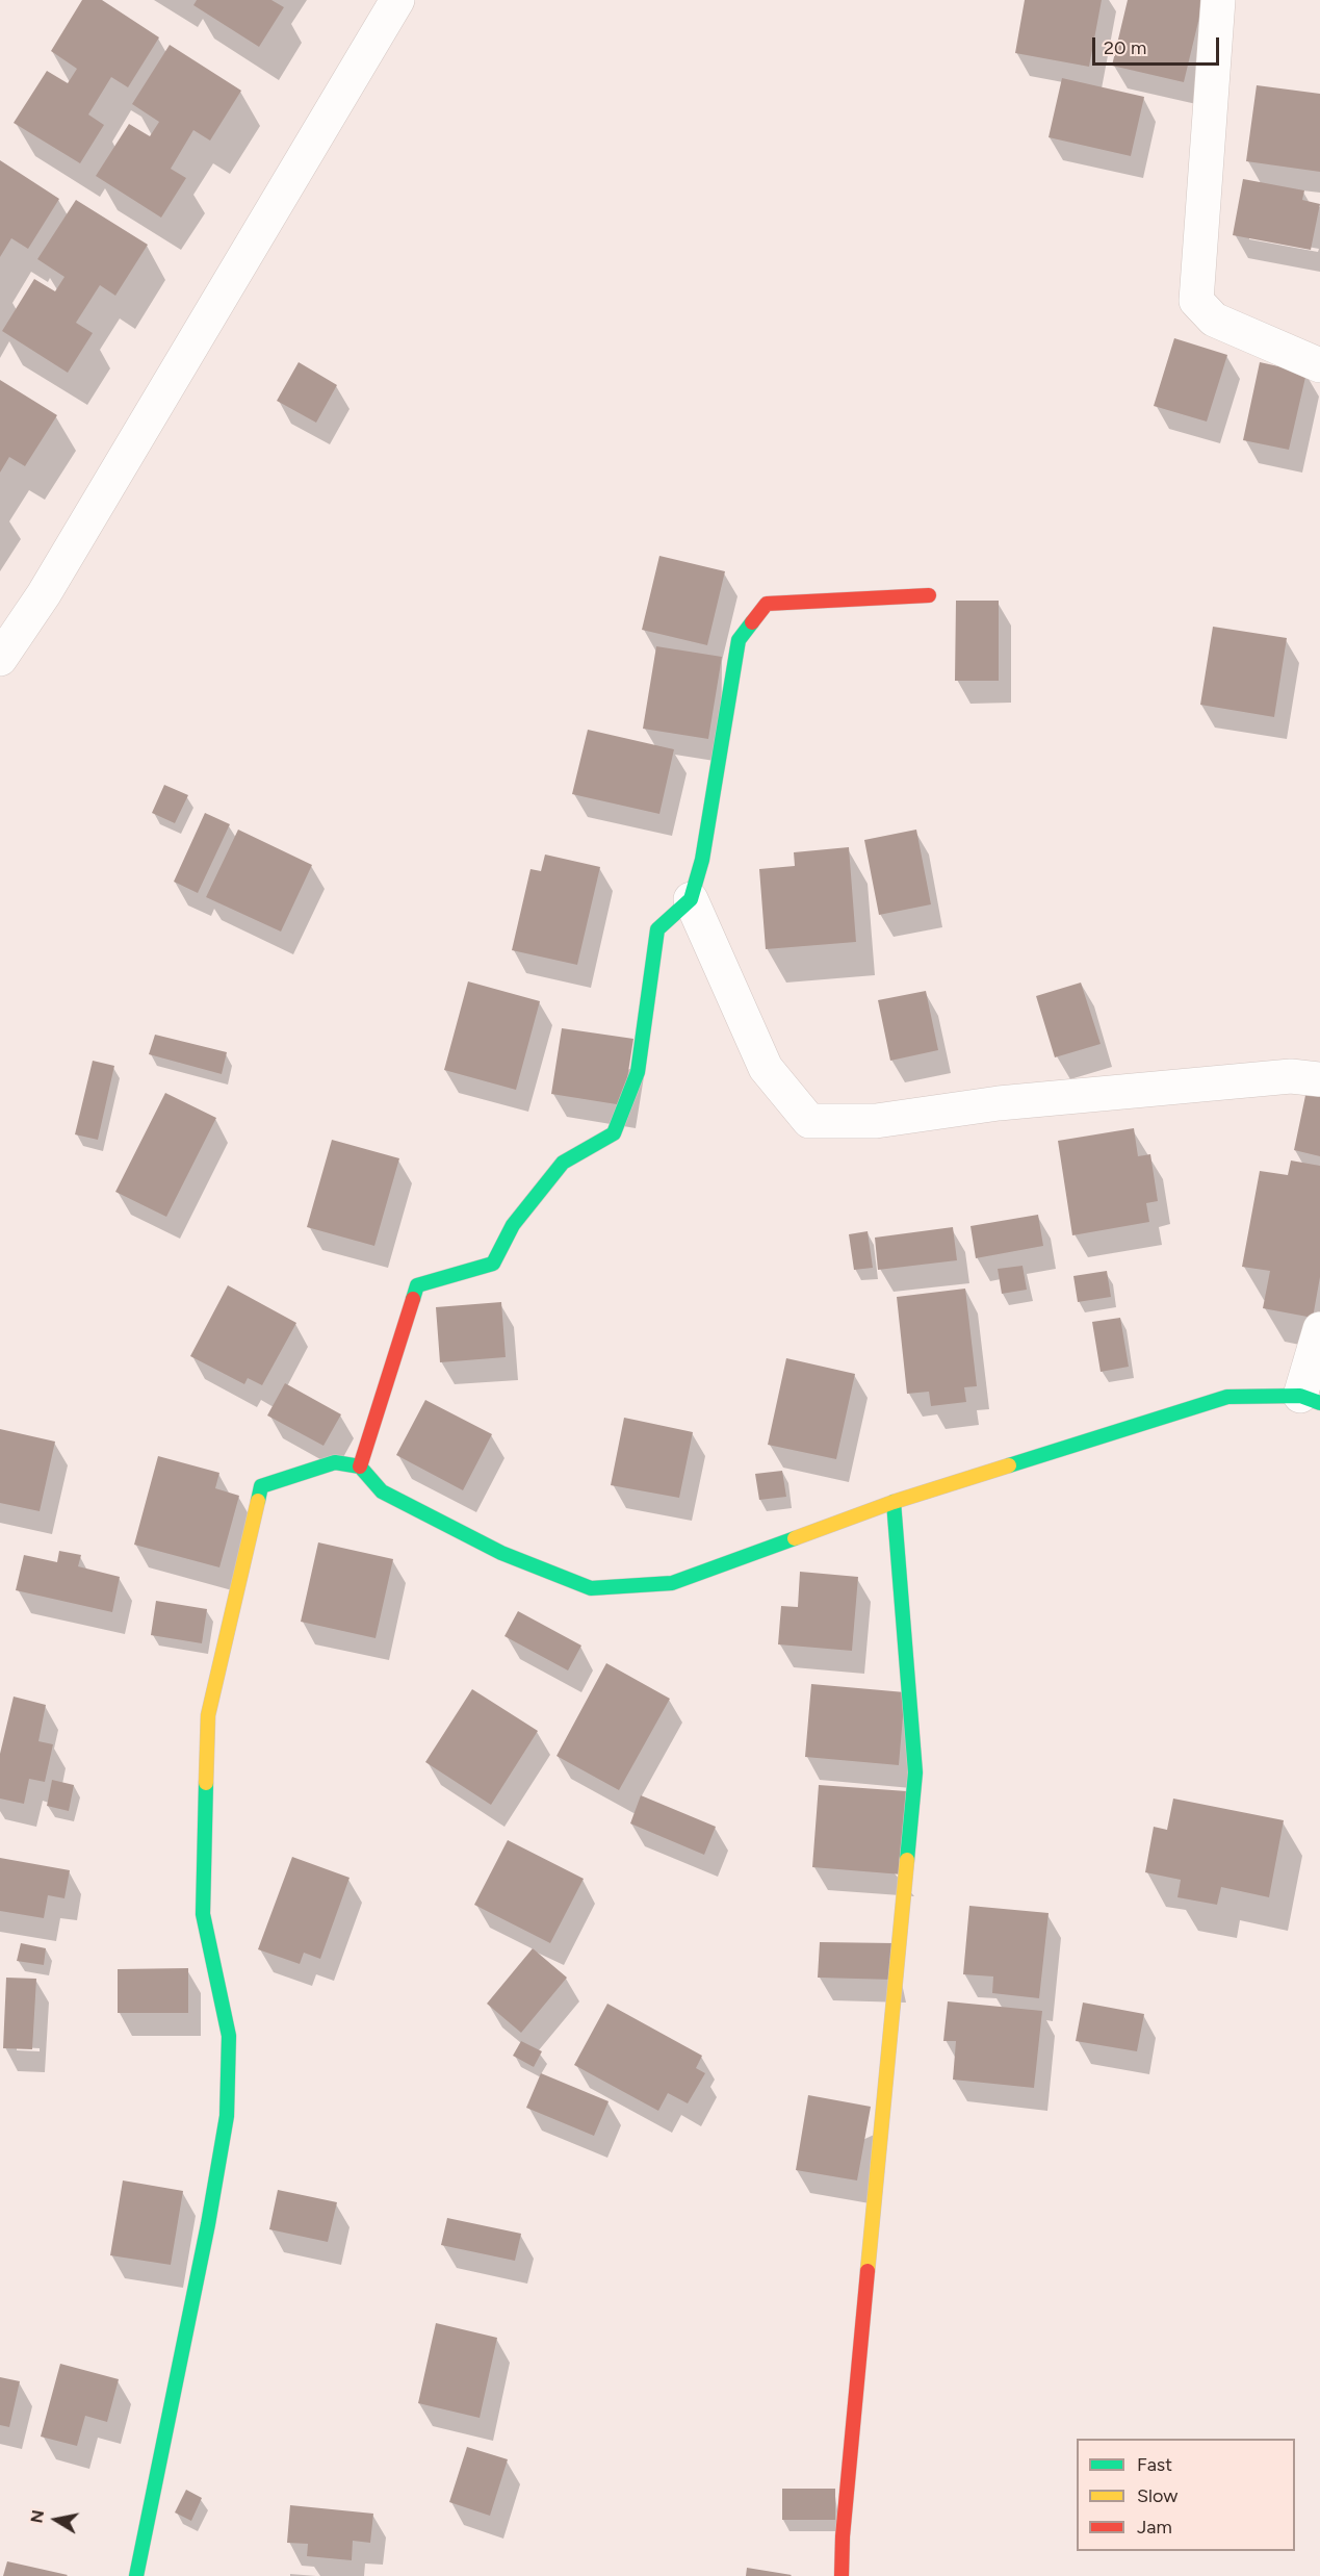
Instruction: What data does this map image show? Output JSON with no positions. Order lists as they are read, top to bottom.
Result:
{
  "legend": ["Fast", "Slow", "Jam"],
  "scale_bar": "20 m",
  "north": "left"
}
